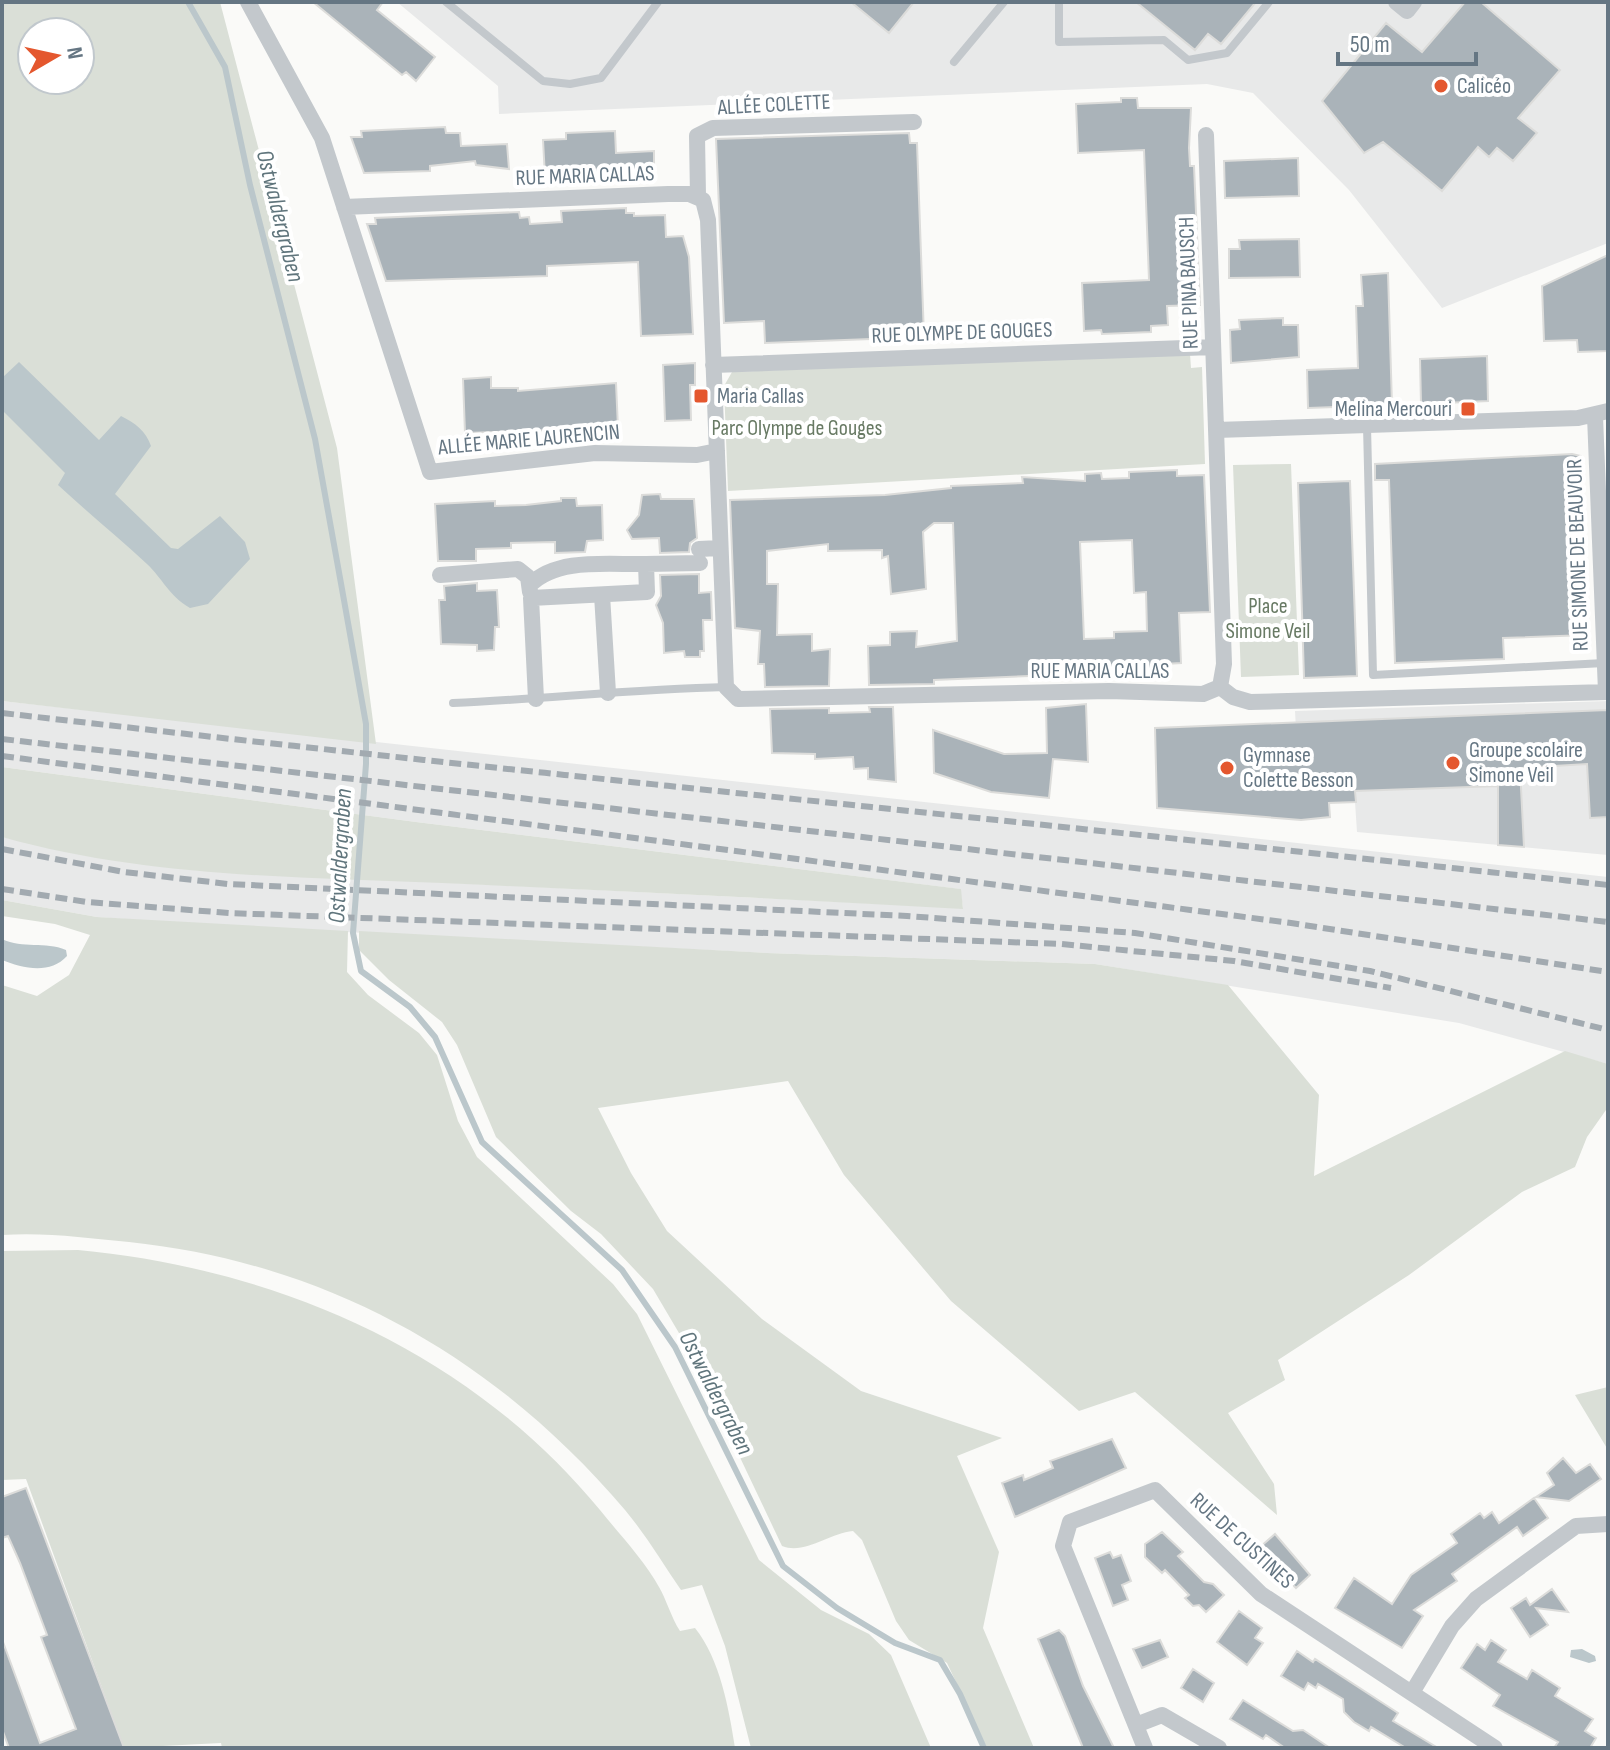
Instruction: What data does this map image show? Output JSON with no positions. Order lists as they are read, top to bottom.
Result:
{
  "streets": {
    "street": [
      "ALLÉE COLETTE",
      "RUE MARIA CALLAS",
      "RUE PINA BAUSCH",
      "RUE OLYMPE DE GOUGES",
      "ALLÉE MARIE LAURENCIN",
      "RUE SIMONE DE BEAUVOIR",
      "RUE DE CUSTINES"
    ]
  },
  "crossings": [
    ["ALLÉE COLETTE", "RUE MARIA CALLAS"],
    ["RUE MARIA CALLAS", "ALLÉE MARIE LAURENCIN"],
    ["RUE PINA BAUSCH", "RUE OLYMPE DE GOUGES"]
  ],
  "water": ["Ostwaldergraben"],
  "parks": ["Parc Olympe de Gouges", "Place Simone Veil"],
  "places": {
    "other": ["Calicéo", "Groupe scolaire Simone Veil", "Gymnase Colette Besson"],
    "transit": ["Maria Callas", "Melina Mercouri"]
  },
  "scale_bar": "50 m",
  "north": "right"
}
